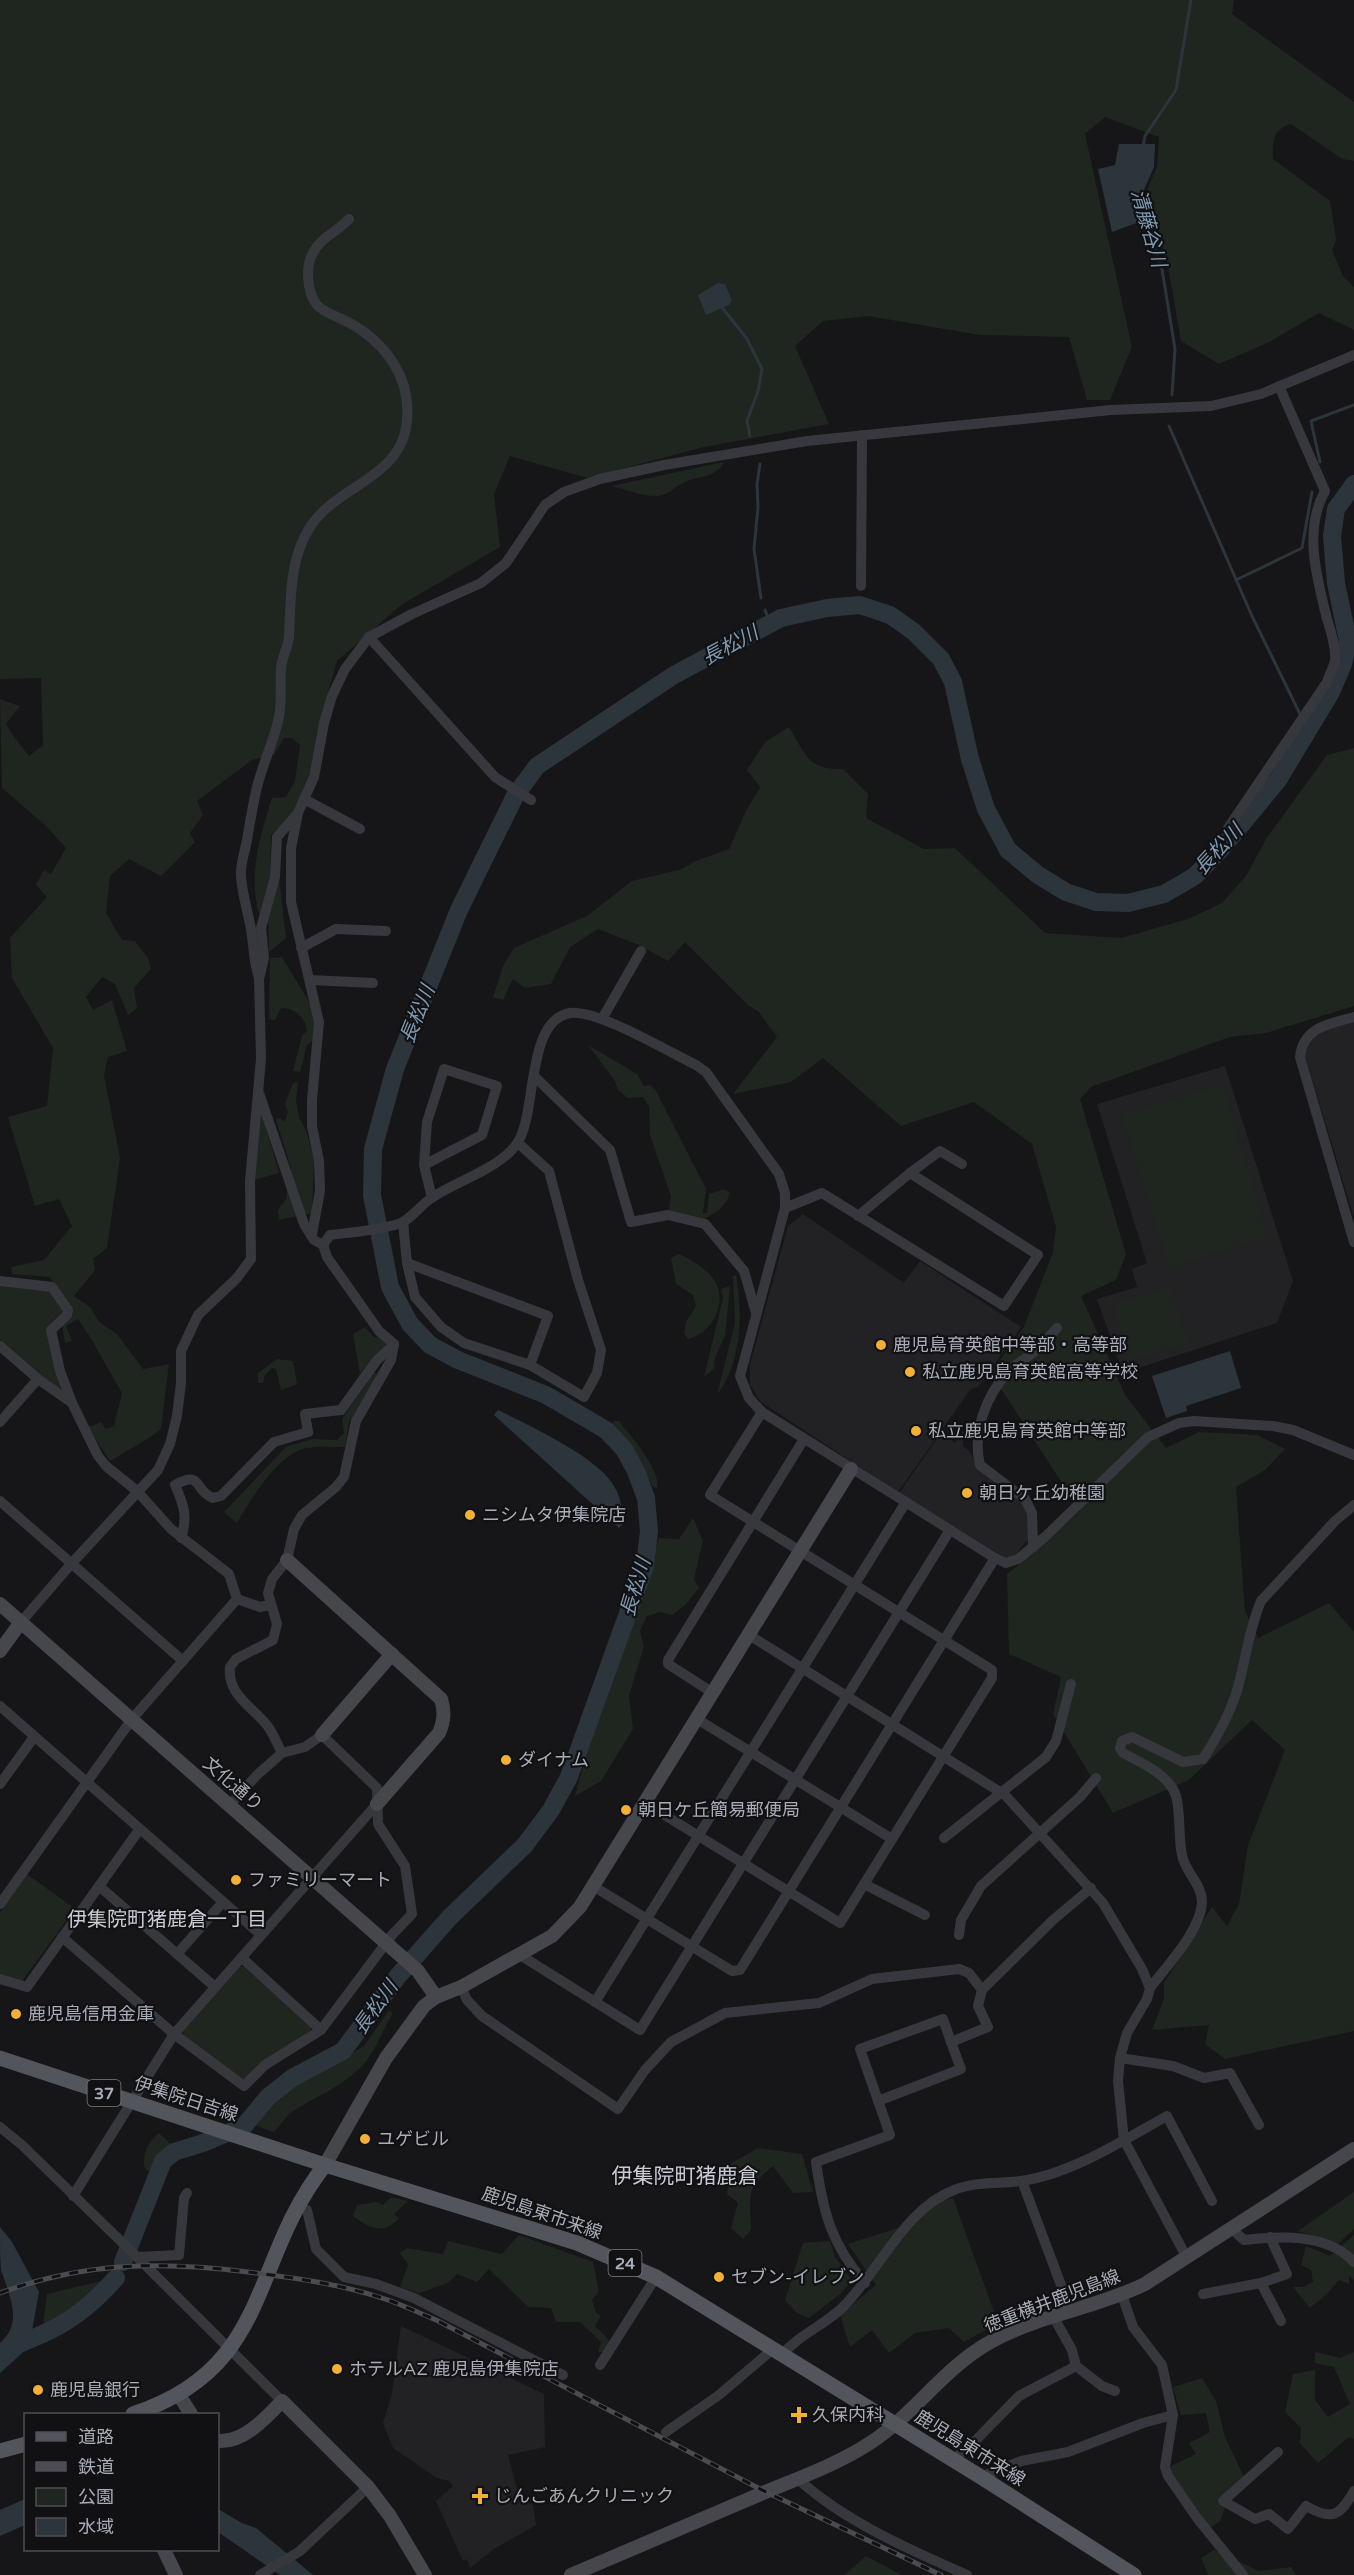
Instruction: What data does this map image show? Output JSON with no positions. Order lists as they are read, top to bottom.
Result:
{
  "streets": {
    "main road": [
      "37",
      "伊集院日吉線",
      "鹿児島東市来線",
      "24"
    ],
    "street": ["文化通り", "徳重横井鹿児島線"]
  },
  "crossings": [
    ["伊集院日吉線", "鹿児島東市来線"],
    ["鹿児島東市来線", "徳重横井鹿児島線"]
  ],
  "districts": ["伊集院町猪鹿倉一丁目", "伊集院町猪鹿倉"],
  "water": ["清藤谷川", "長松川"],
  "places": {
    "other": [
      "鹿児島育英館中等部・高等部",
      "私立鹿児島育英館高等学校",
      "私立鹿児島育英館中等部",
      "朝日ケ丘幼稚園",
      "ニシムタ伊集院店",
      "ダイナム",
      "朝日ケ丘簡易郵便局",
      "ファミリーマート",
      "鹿児島信用金庫",
      "ユゲビル",
      "セブン-イレブン",
      "ホテルAZ 鹿児島伊集院店",
      "鹿児島銀行"
    ],
    "health": ["久保内科", "じんごあんクリニック"]
  },
  "legend": [
    "道路",
    "鉄道",
    "公園",
    "水域"
  ]
}
